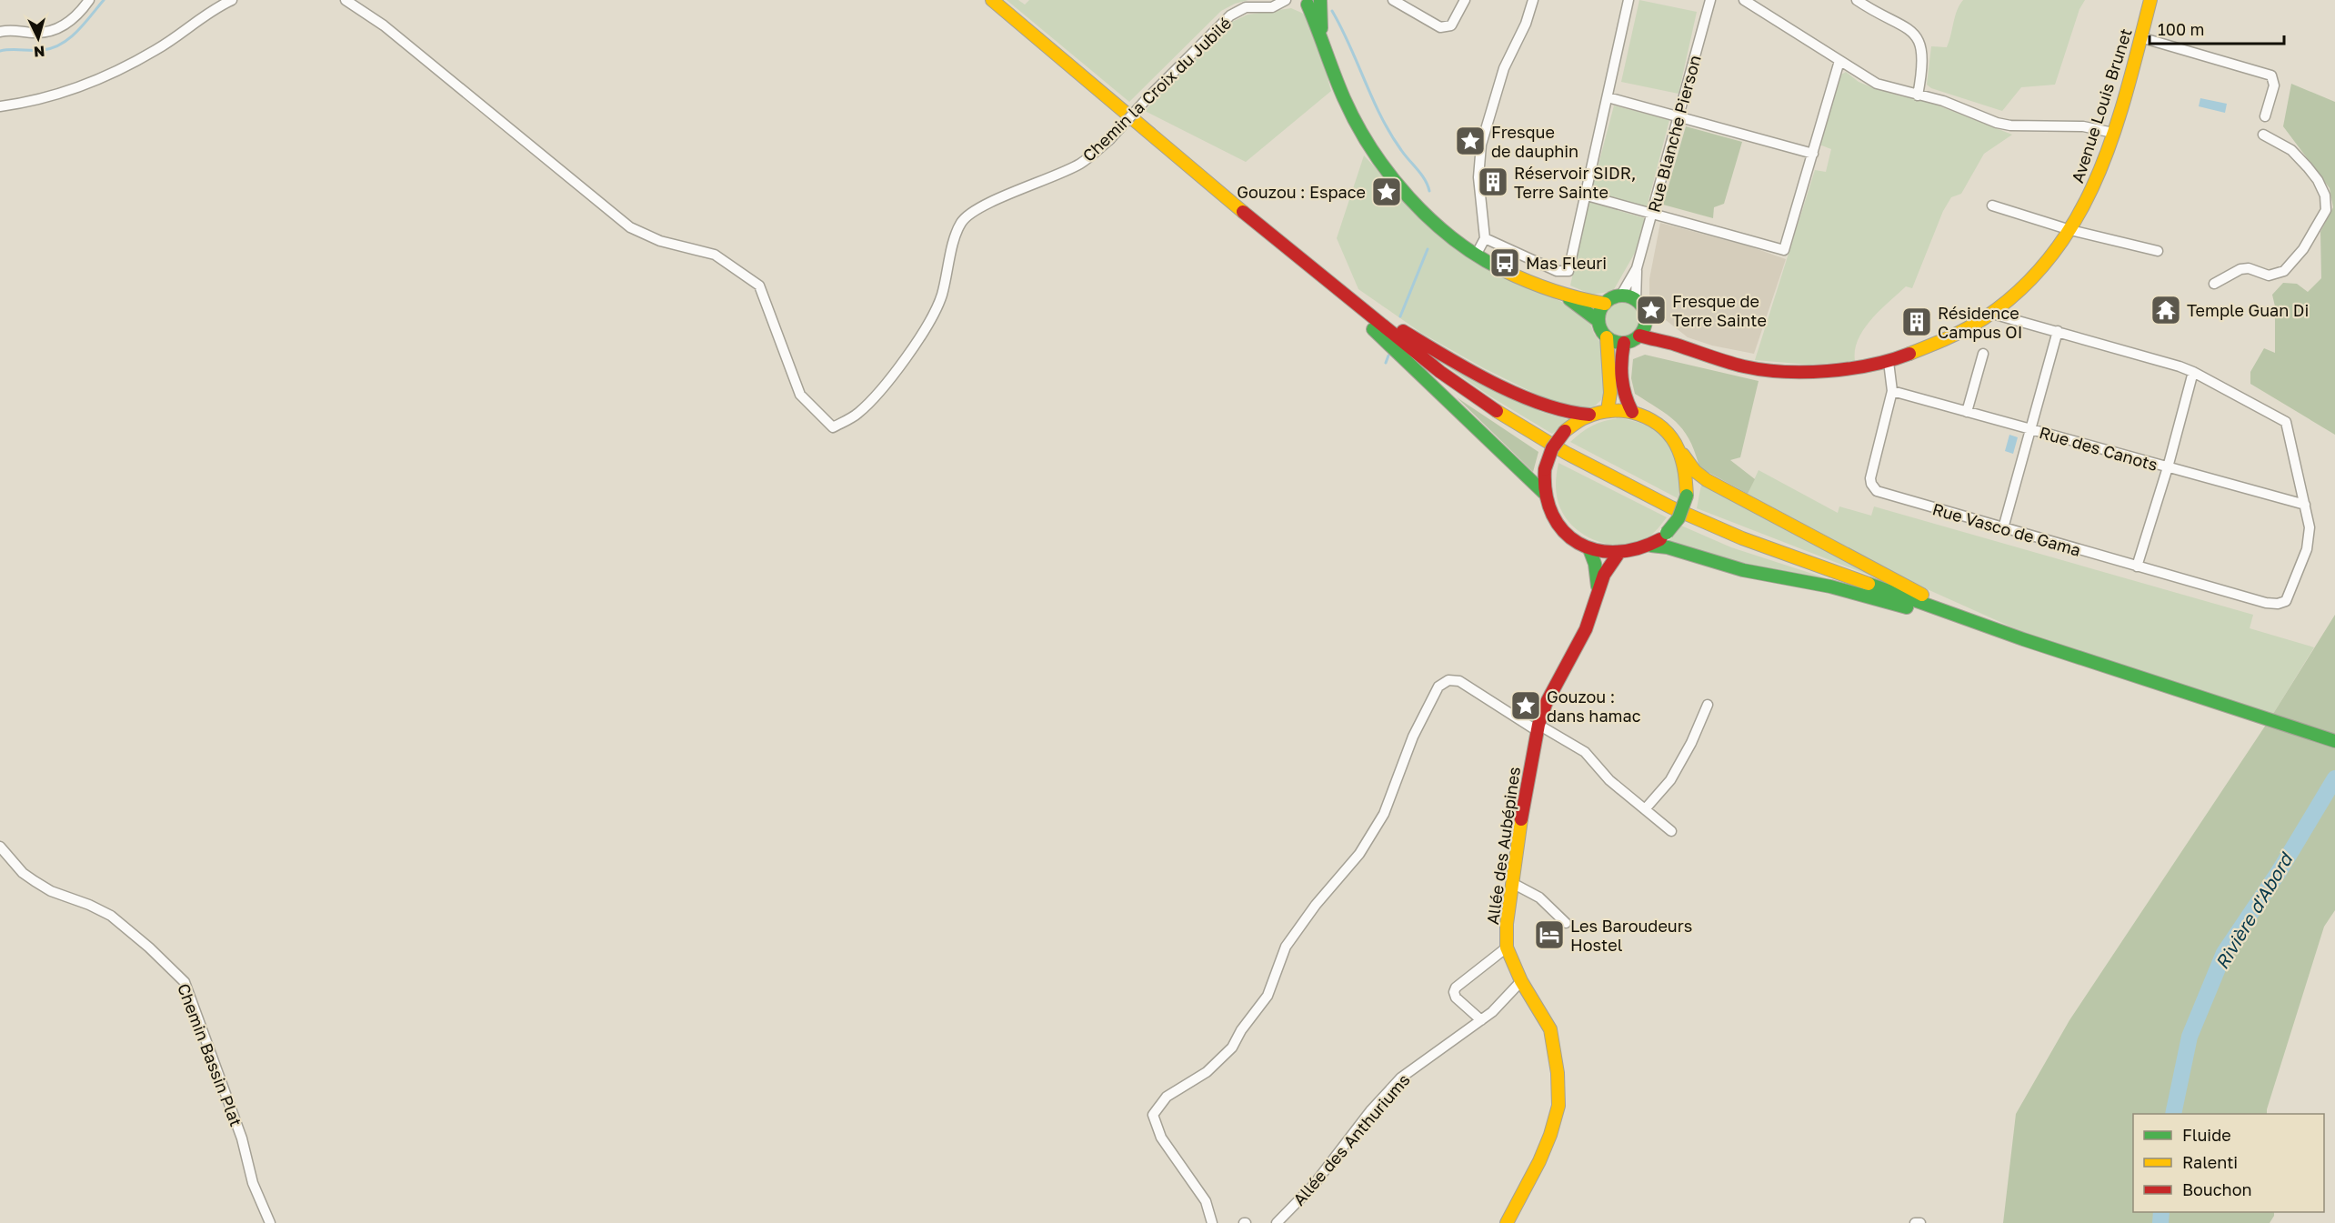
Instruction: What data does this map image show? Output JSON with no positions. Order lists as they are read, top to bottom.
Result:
{
  "streets": {
    "main road": ["Avenue Louis Brunet", "Allée des Aubépines"],
    "street": [
      "Chemin la Croix du Jubilé",
      "Rue Blanche Pierson",
      "Rue des Canots",
      "Rue Vasco de Gama",
      "Chemin Bassin Plat",
      "Allée des Anthuriums"
    ]
  },
  "crossings": [
    ["Avenue Louis Brunet", "Rue Blanche Pierson"],
    ["Avenue Louis Brunet", "Rue Vasco de Gama"],
    ["Rue des Canots", "Rue Vasco de Gama"],
    ["Allée des Aubépines", "Allée des Anthuriums"]
  ],
  "water": ["Rivière d'Abord"],
  "places": {
    "place": [
      "Fresque de dauphin",
      "Gouzou : Espace",
      "Fresque de Terre Sainte",
      "Gouzou : dans hamac"
    ],
    "building": ["Réservoir SIDR, Terre Sainte", "Résidence Campus OI"],
    "bus stop": ["Mas Fleuri"],
    "temple": ["Temple Guan Di"],
    "hotel": ["Les Baroudeurs Hostel"]
  },
  "legend": ["Fluide", "Ralenti", "Bouchon"],
  "scale_bar": "100 m",
  "north": "bottom"
}
